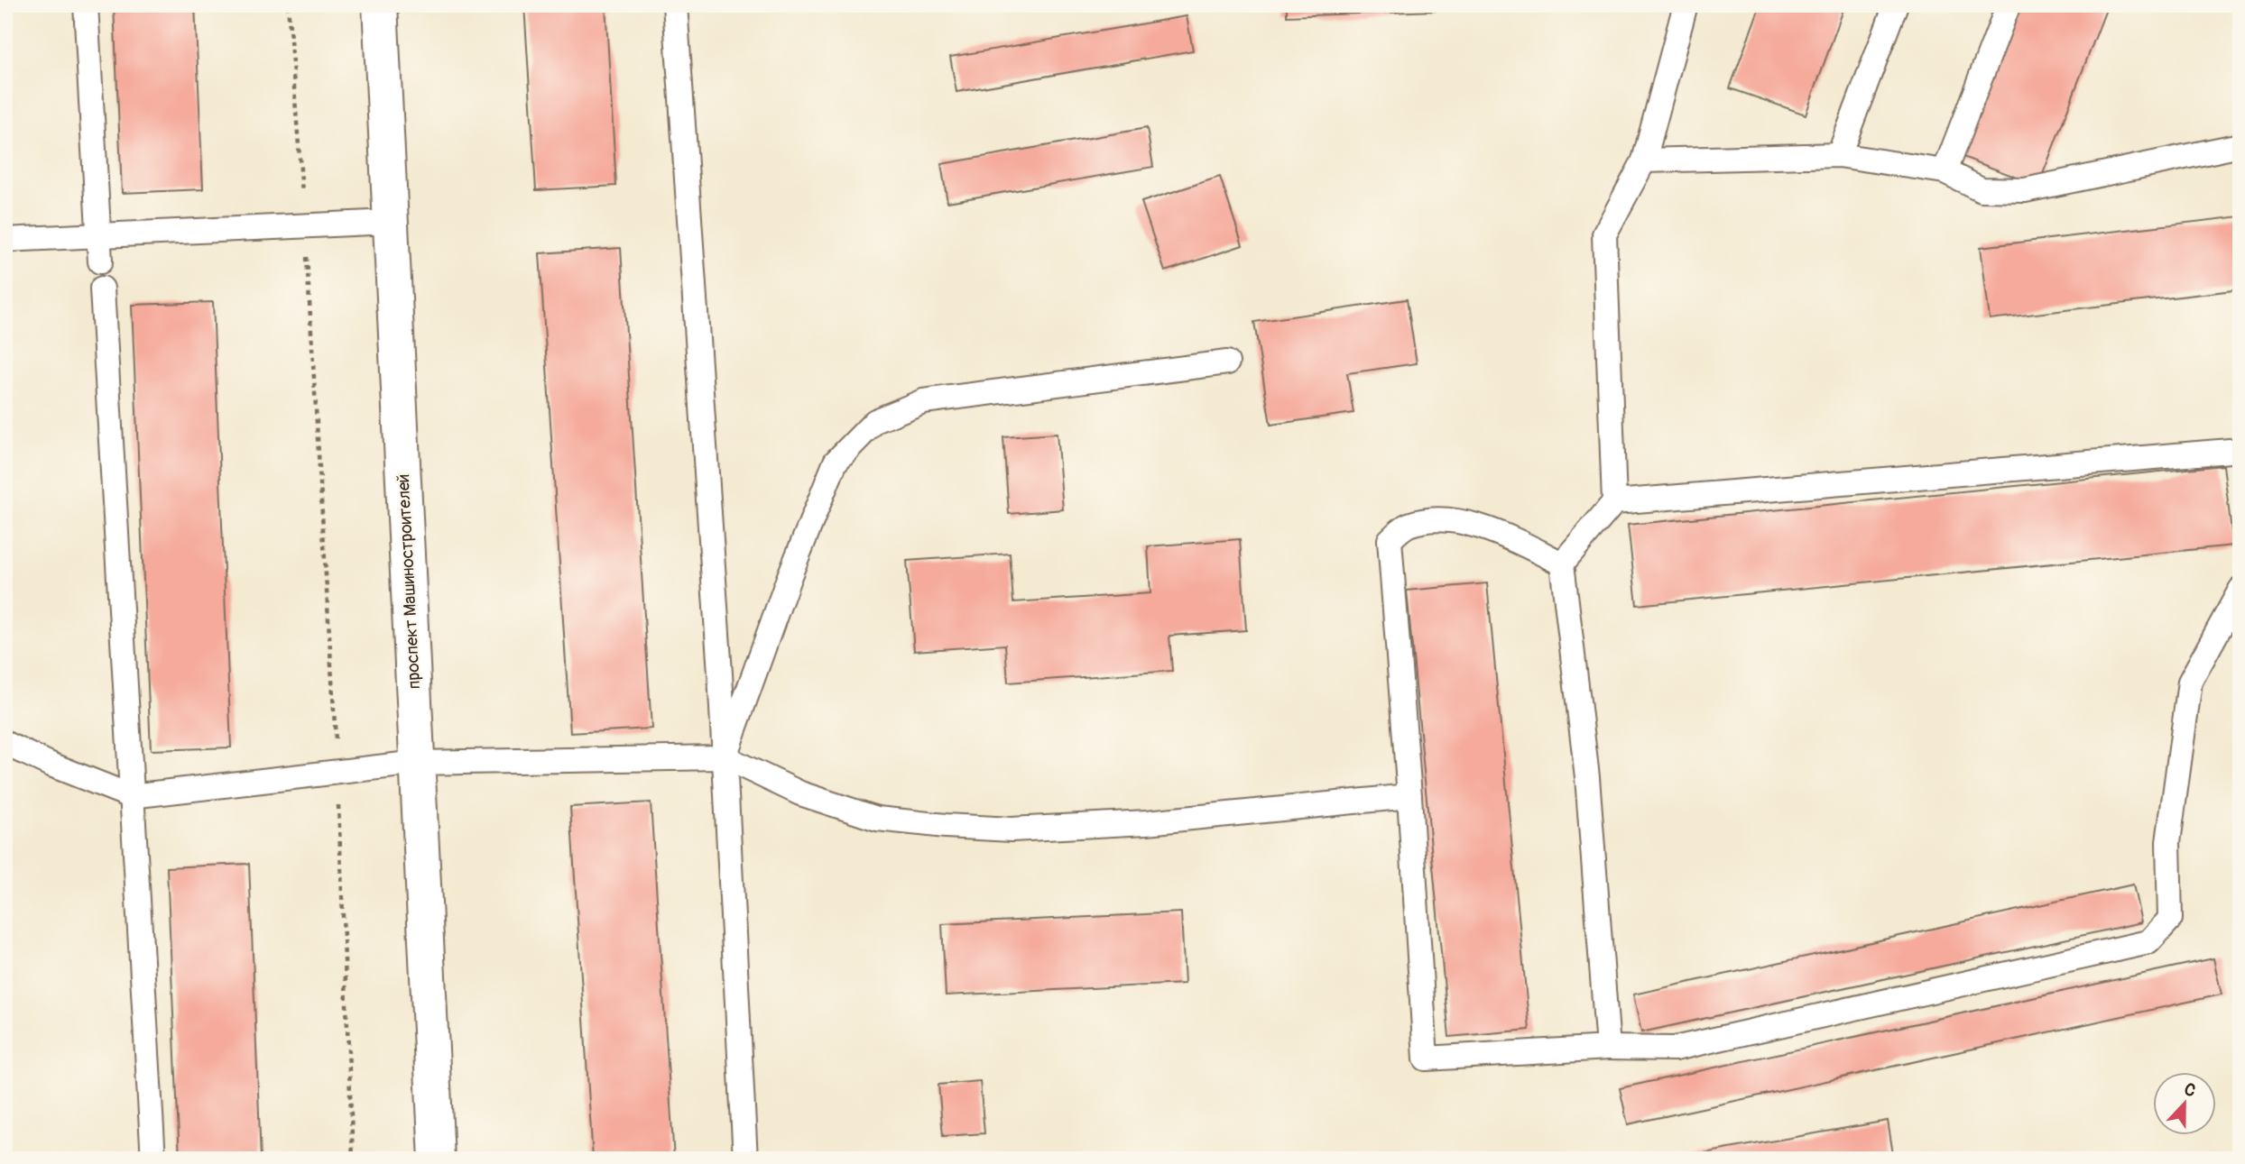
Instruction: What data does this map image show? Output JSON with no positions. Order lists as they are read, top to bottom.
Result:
{
  "streets": {
    "main road": ["проспект Машиностроителей"]
  },
  "north": "top"
}
